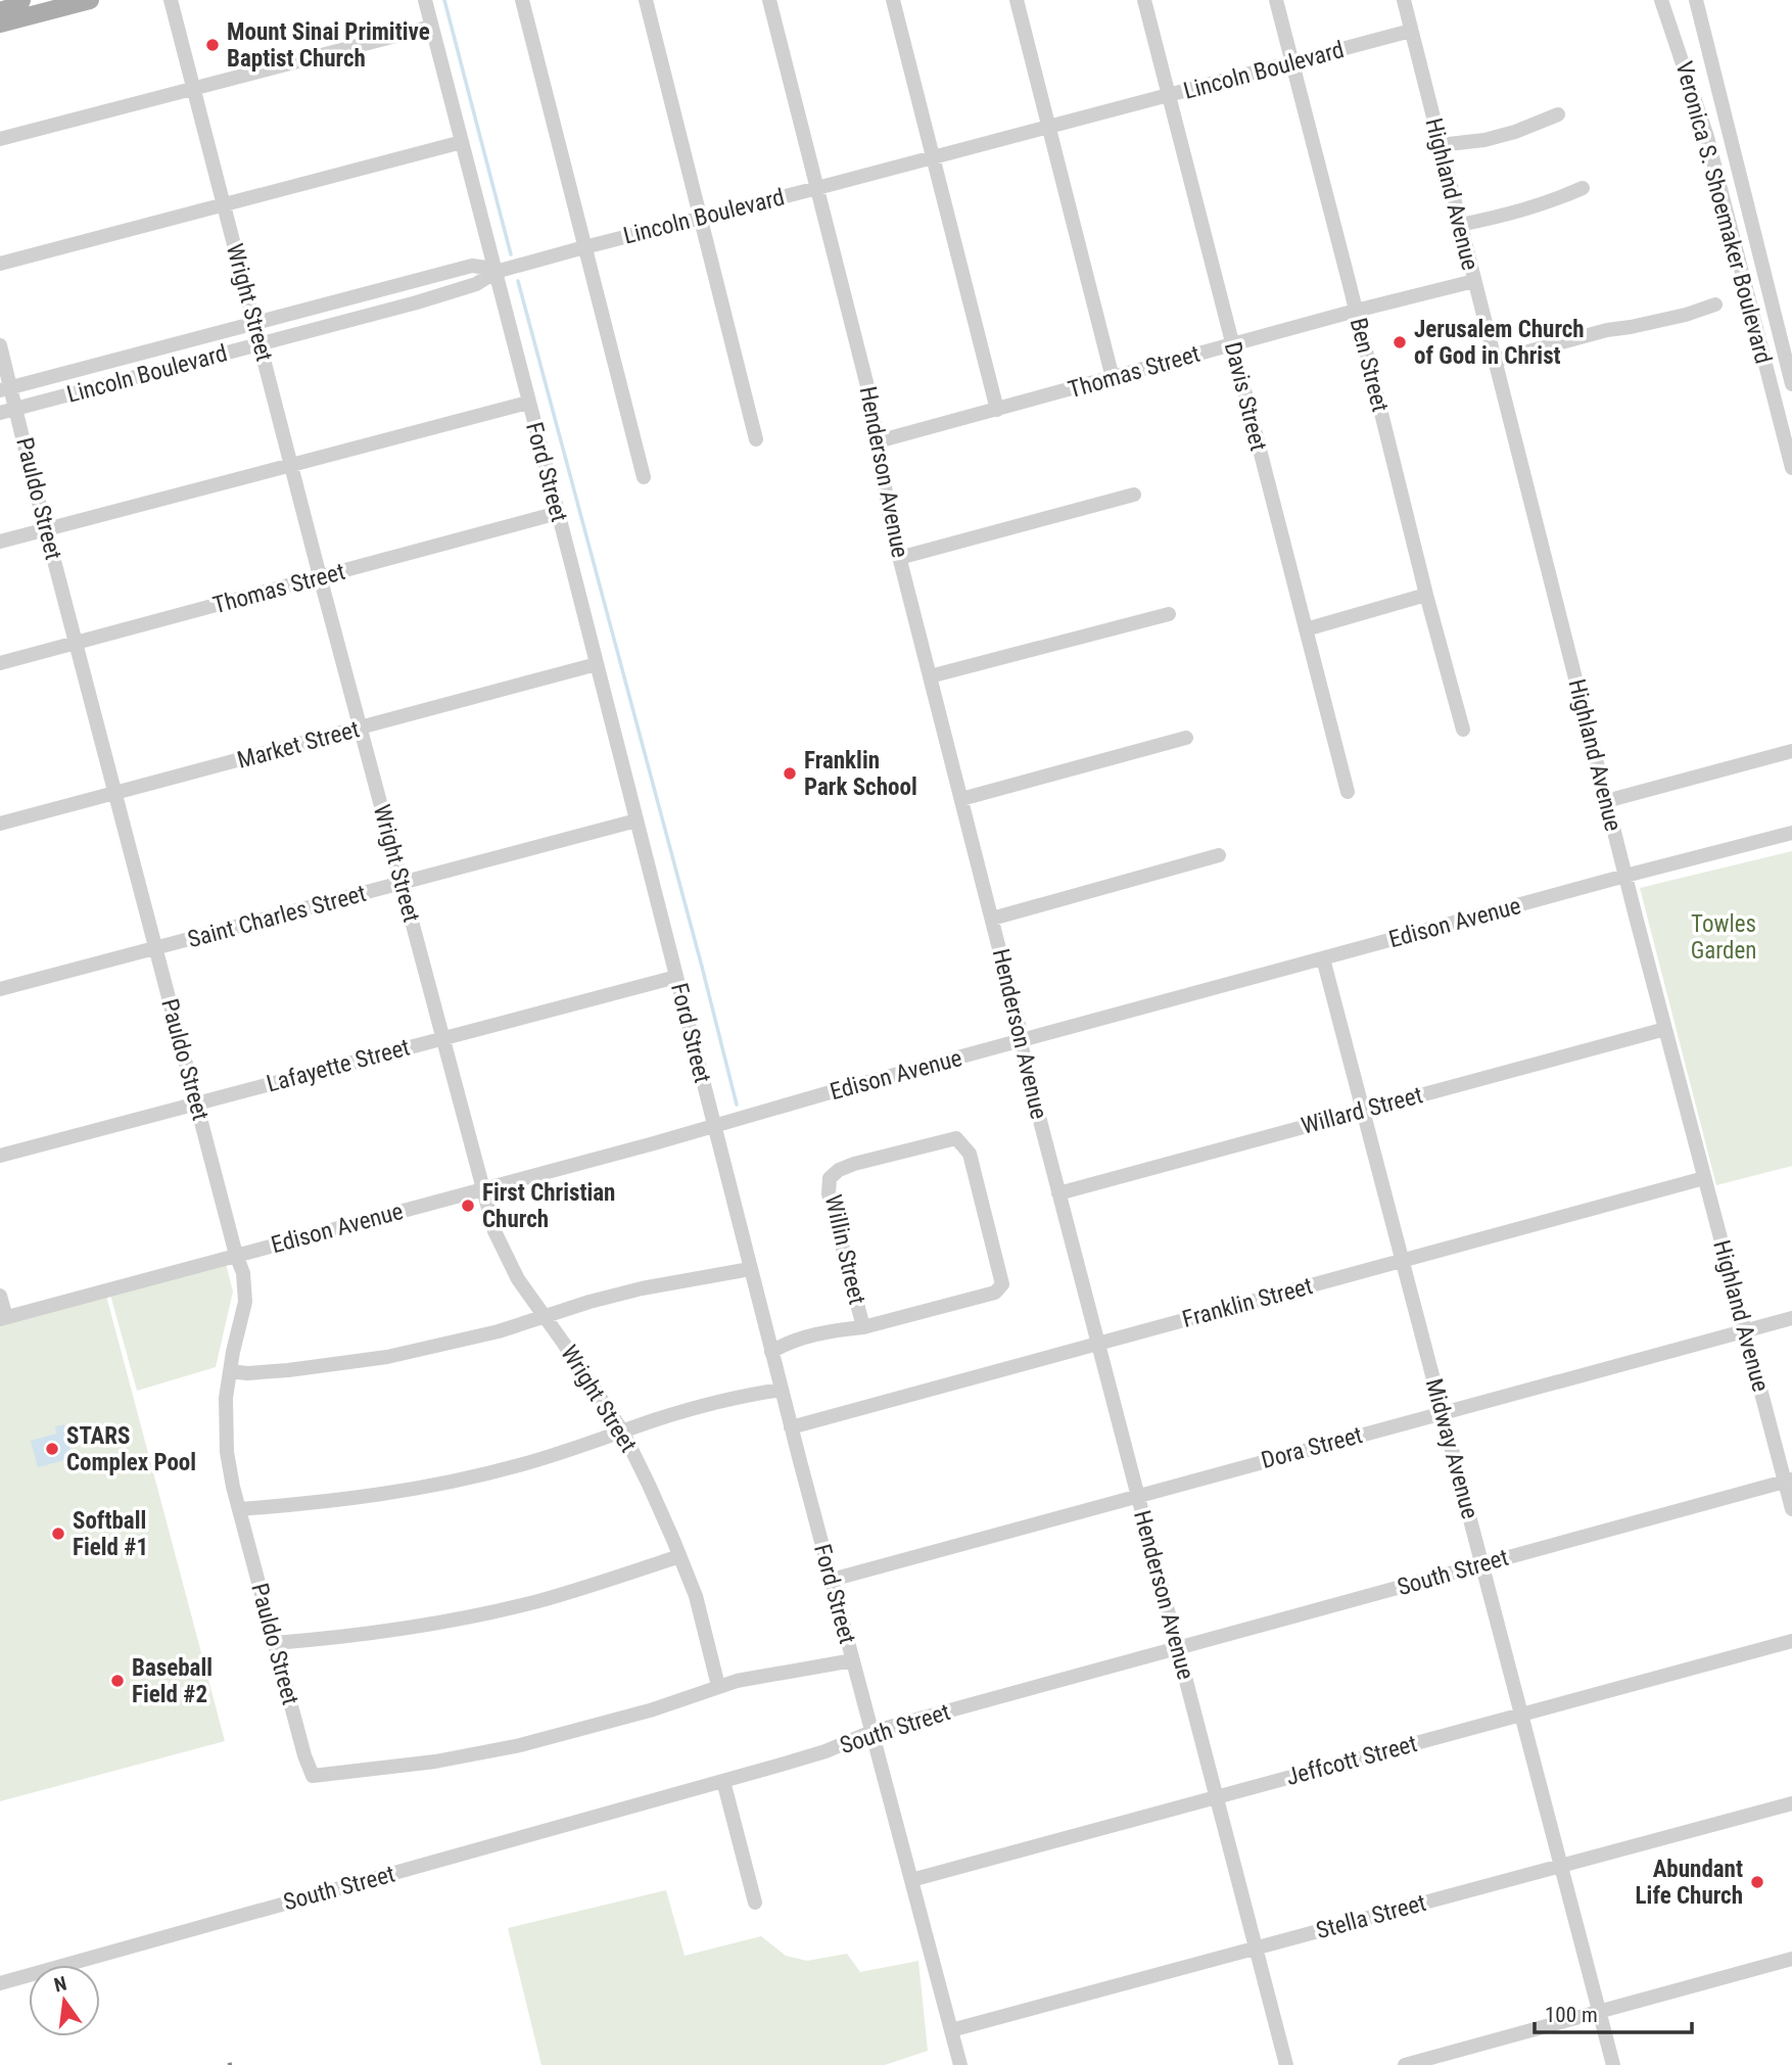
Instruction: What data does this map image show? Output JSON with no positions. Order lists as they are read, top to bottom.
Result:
{
  "streets": {
    "street": [
      "Lincoln Boulevard",
      "Highland Avenue",
      "Veronica S. Shoemaker Boulevard",
      "Wright Street",
      "Ben Street",
      "Thomas Street",
      "Davis Street",
      "Ford Street",
      "Henderson Avenue",
      "Pauldo Street",
      "Market Street",
      "Saint Charles Street",
      "Edison Avenue",
      "Lafayette Street",
      "Willard Street",
      "Willin Street",
      "Franklin Street",
      "Dora Street",
      "Midway Avenue",
      "South Street",
      "Jeffcott Street",
      "Stella Street"
    ]
  },
  "crossings": [
    ["Lincoln Boulevard", "Highland Avenue"],
    ["Lincoln Boulevard", "Wright Street"],
    ["Lincoln Boulevard", "Ben Street"],
    ["Lincoln Boulevard", "Davis Street"],
    ["Lincoln Boulevard", "Ford Street"],
    ["Lincoln Boulevard", "Henderson Avenue"],
    ["Lincoln Boulevard", "Pauldo Street"],
    ["Highland Avenue", "Thomas Street"],
    ["Highland Avenue", "Edison Avenue"],
    ["Highland Avenue", "Willard Street"],
    ["Highland Avenue", "Franklin Street"],
    ["Highland Avenue", "Dora Street"],
    ["Highland Avenue", "South Street"],
    ["Wright Street", "Thomas Street"],
    ["Wright Street", "Pauldo Street"],
    ["Wright Street", "Market Street"],
    ["Wright Street", "Saint Charles Street"],
    ["Wright Street", "Edison Avenue"],
    ["Wright Street", "Lafayette Street"],
    ["Ben Street", "Thomas Street"],
    ["Thomas Street", "Davis Street"],
    ["Thomas Street", "Ford Street"],
    ["Thomas Street", "Henderson Avenue"],
    ["Thomas Street", "Pauldo Street"],
    ["Ford Street", "Market Street"],
    ["Ford Street", "Saint Charles Street"],
    ["Ford Street", "Edison Avenue"],
    ["Ford Street", "Lafayette Street"],
    ["Ford Street", "Willin Street"],
    ["Ford Street", "Franklin Street"],
    ["Ford Street", "Dora Street"],
    ["Ford Street", "South Street"],
    ["Ford Street", "Jeffcott Street"],
    ["Ford Street", "Stella Street"],
    ["Henderson Avenue", "Edison Avenue"],
    ["Henderson Avenue", "Willard Street"],
    ["Henderson Avenue", "Franklin Street"],
    ["Henderson Avenue", "Dora Street"],
    ["Henderson Avenue", "South Street"],
    ["Henderson Avenue", "Jeffcott Street"],
    ["Henderson Avenue", "Stella Street"],
    ["Pauldo Street", "Market Street"],
    ["Pauldo Street", "Saint Charles Street"],
    ["Pauldo Street", "Edison Avenue"],
    ["Pauldo Street", "Lafayette Street"],
    ["Edison Avenue", "Midway Avenue"],
    ["Willard Street", "Midway Avenue"],
    ["Franklin Street", "Midway Avenue"],
    ["Dora Street", "Midway Avenue"],
    ["Midway Avenue", "South Street"],
    ["Midway Avenue", "Jeffcott Street"],
    ["Midway Avenue", "Stella Street"]
  ],
  "parks": ["Towles Garden"],
  "places": [
    "Mount Sinai Primitive Baptist Church",
    "Jerusalem Church of God in Christ",
    "Franklin Park School",
    "First Christian Church",
    "STARS Complex Pool",
    "Softball Field #1",
    "Baseball Field #2",
    "Abundant Life Church"
  ],
  "scale_bar": "100 m",
  "north": "top"
}
